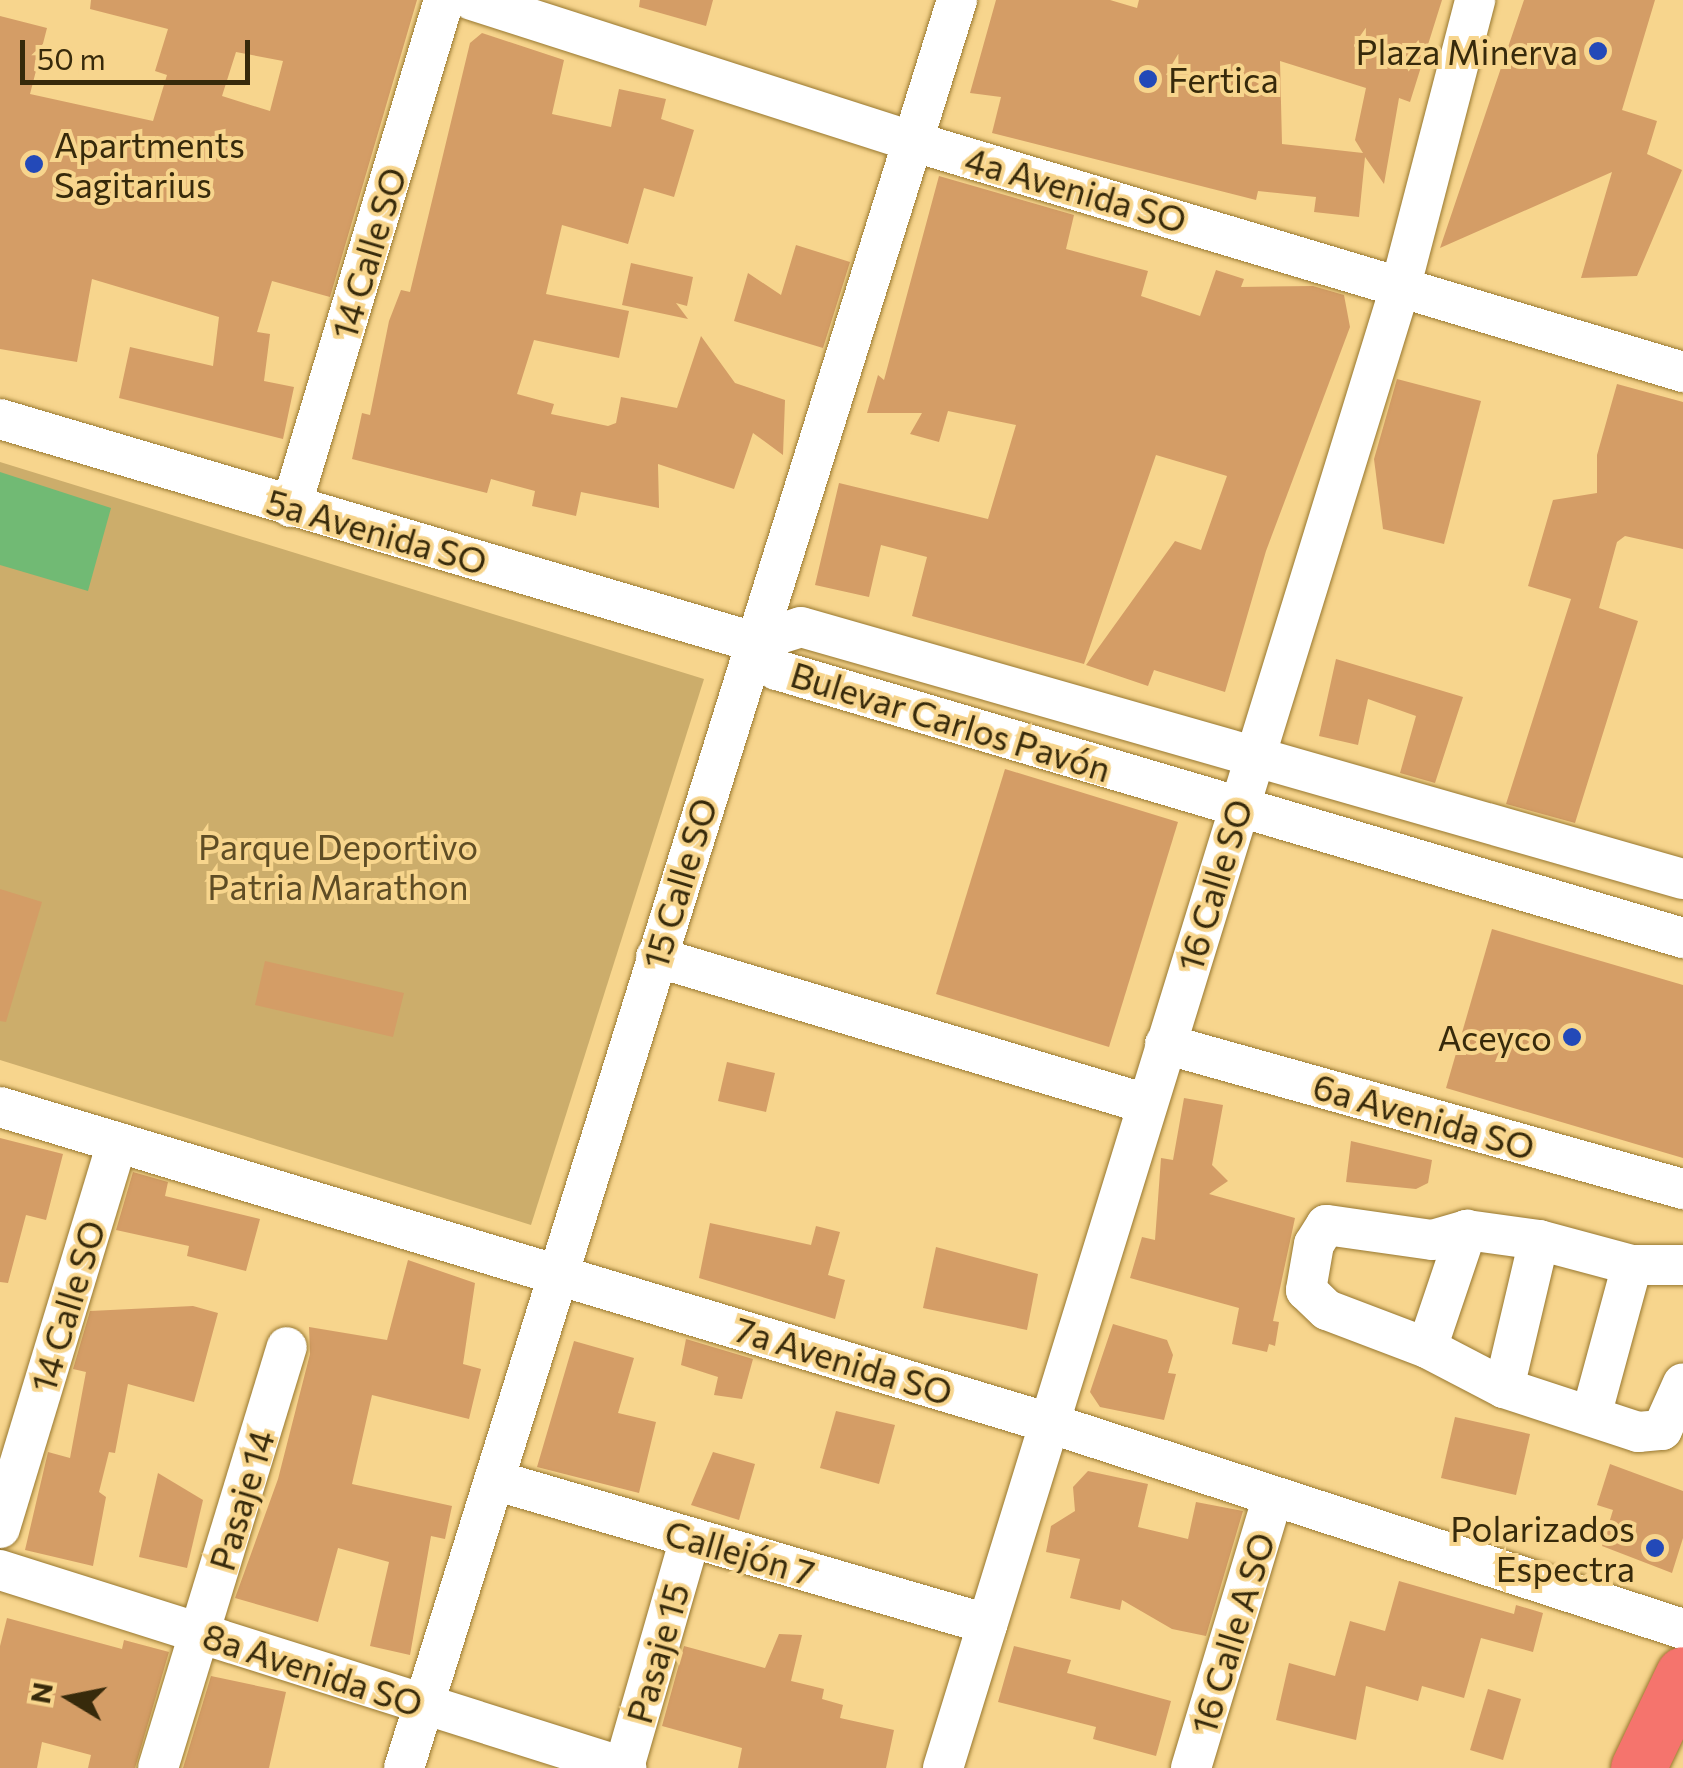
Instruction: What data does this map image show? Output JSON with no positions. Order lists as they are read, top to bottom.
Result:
{
  "streets": {
    "street": [
      "4a Avenida SO",
      "14 Calle SO",
      "5a Avenida SO",
      "Bulevar Carlos Pavón",
      "15 Calle SO",
      "16 Calle SO",
      "6a Avenida SO",
      "7a Avenida SO",
      "Pasaje 14",
      "Callejón 7",
      "16 Calle A SO",
      "Pasaje 15",
      "8a Avenida SO"
    ]
  },
  "crossings": [
    ["4a Avenida SO", "15 Calle SO"],
    ["4a Avenida SO", "16 Calle SO"],
    ["14 Calle SO", "5a Avenida SO"],
    ["14 Calle SO", "7a Avenida SO"],
    ["5a Avenida SO", "Bulevar Carlos Pavón"],
    ["5a Avenida SO", "15 Calle SO"],
    ["Bulevar Carlos Pavón", "15 Calle SO"],
    ["Bulevar Carlos Pavón", "16 Calle SO"],
    ["15 Calle SO", "7a Avenida SO"],
    ["15 Calle SO", "Callejón 7"],
    ["15 Calle SO", "8a Avenida SO"],
    ["16 Calle SO", "6a Avenida SO"],
    ["16 Calle SO", "7a Avenida SO"],
    ["16 Calle SO", "Callejón 7"],
    ["7a Avenida SO", "16 Calle A SO"],
    ["Pasaje 14", "8a Avenida SO"],
    ["Callejón 7", "Pasaje 15"],
    ["Pasaje 15", "8a Avenida SO"]
  ],
  "parks": ["Parque Deportivo Patria Marathon"],
  "places": [
    "Plaza Minerva",
    "Fertica",
    "Apartments Sagitarius",
    "Aceyco",
    "Polarizados Espectra"
  ],
  "scale_bar": "50 m",
  "north": "left"
}
